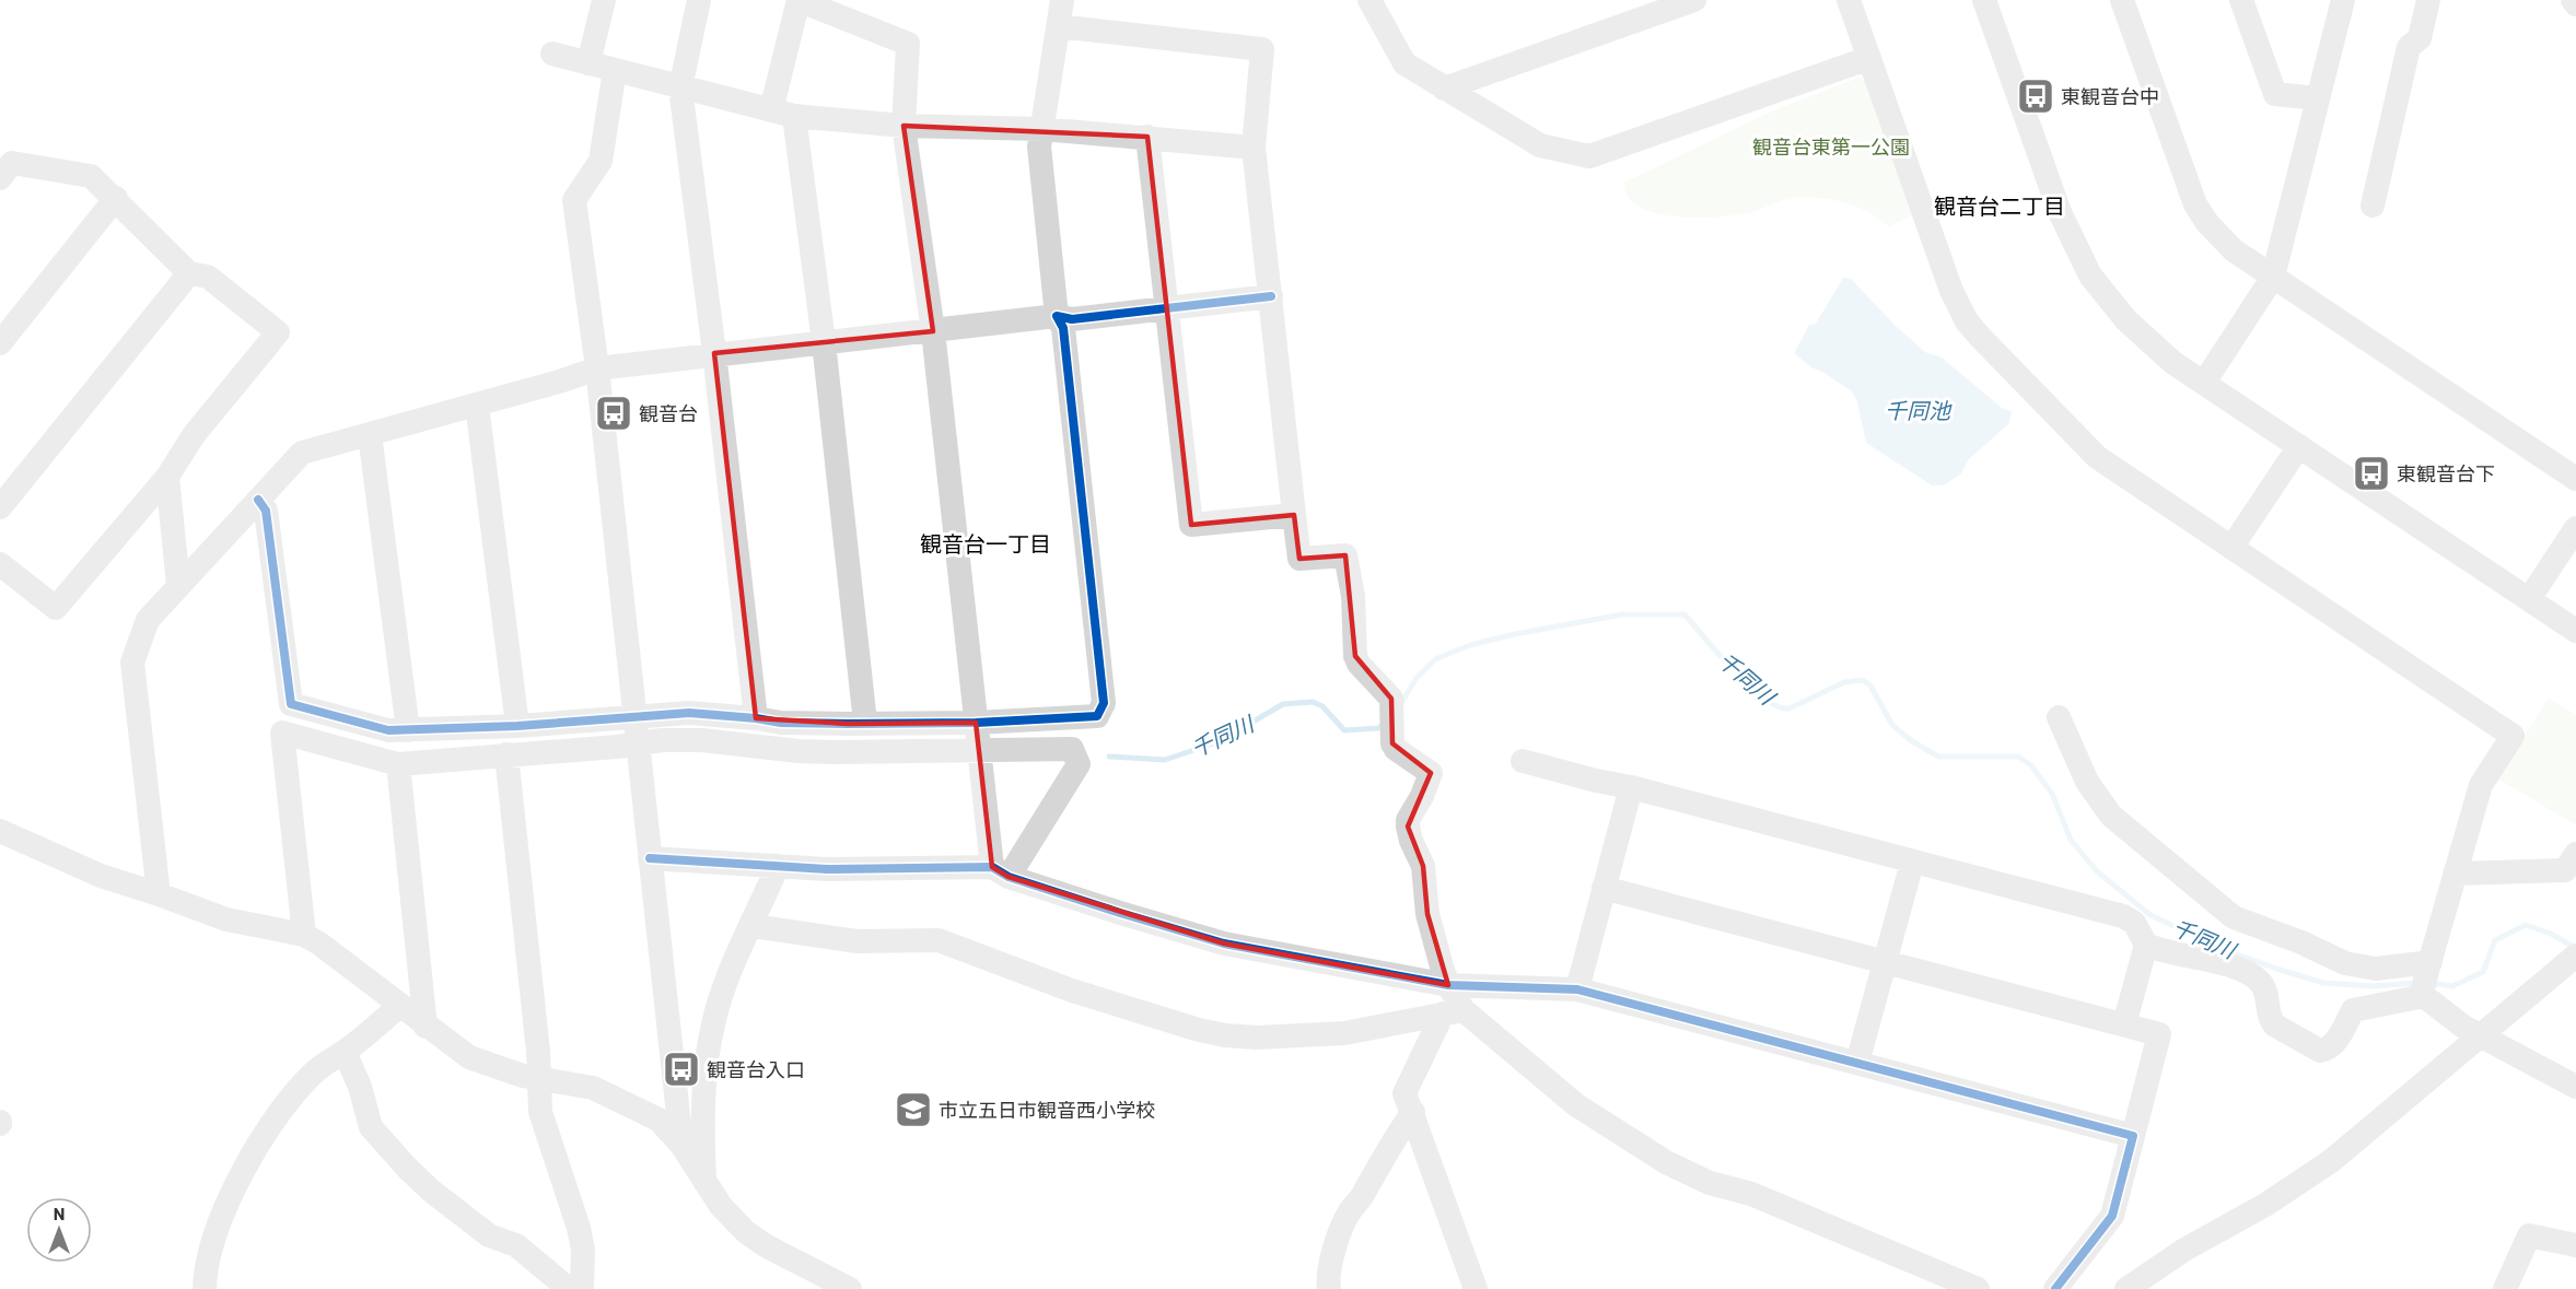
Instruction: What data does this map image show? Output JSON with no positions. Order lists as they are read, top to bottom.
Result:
{
  "districts": ["観音台二丁目", "観音台一丁目"],
  "water": ["千同池", "千同川"],
  "parks": ["観音台東第一公園"],
  "places": {
    "bus stop": [
      "東観音台中",
      "観音台",
      "東観音台下",
      "観音台入口"
    ],
    "school or university": ["市立五日市観音西小学校"]
  },
  "north": "top"
}
